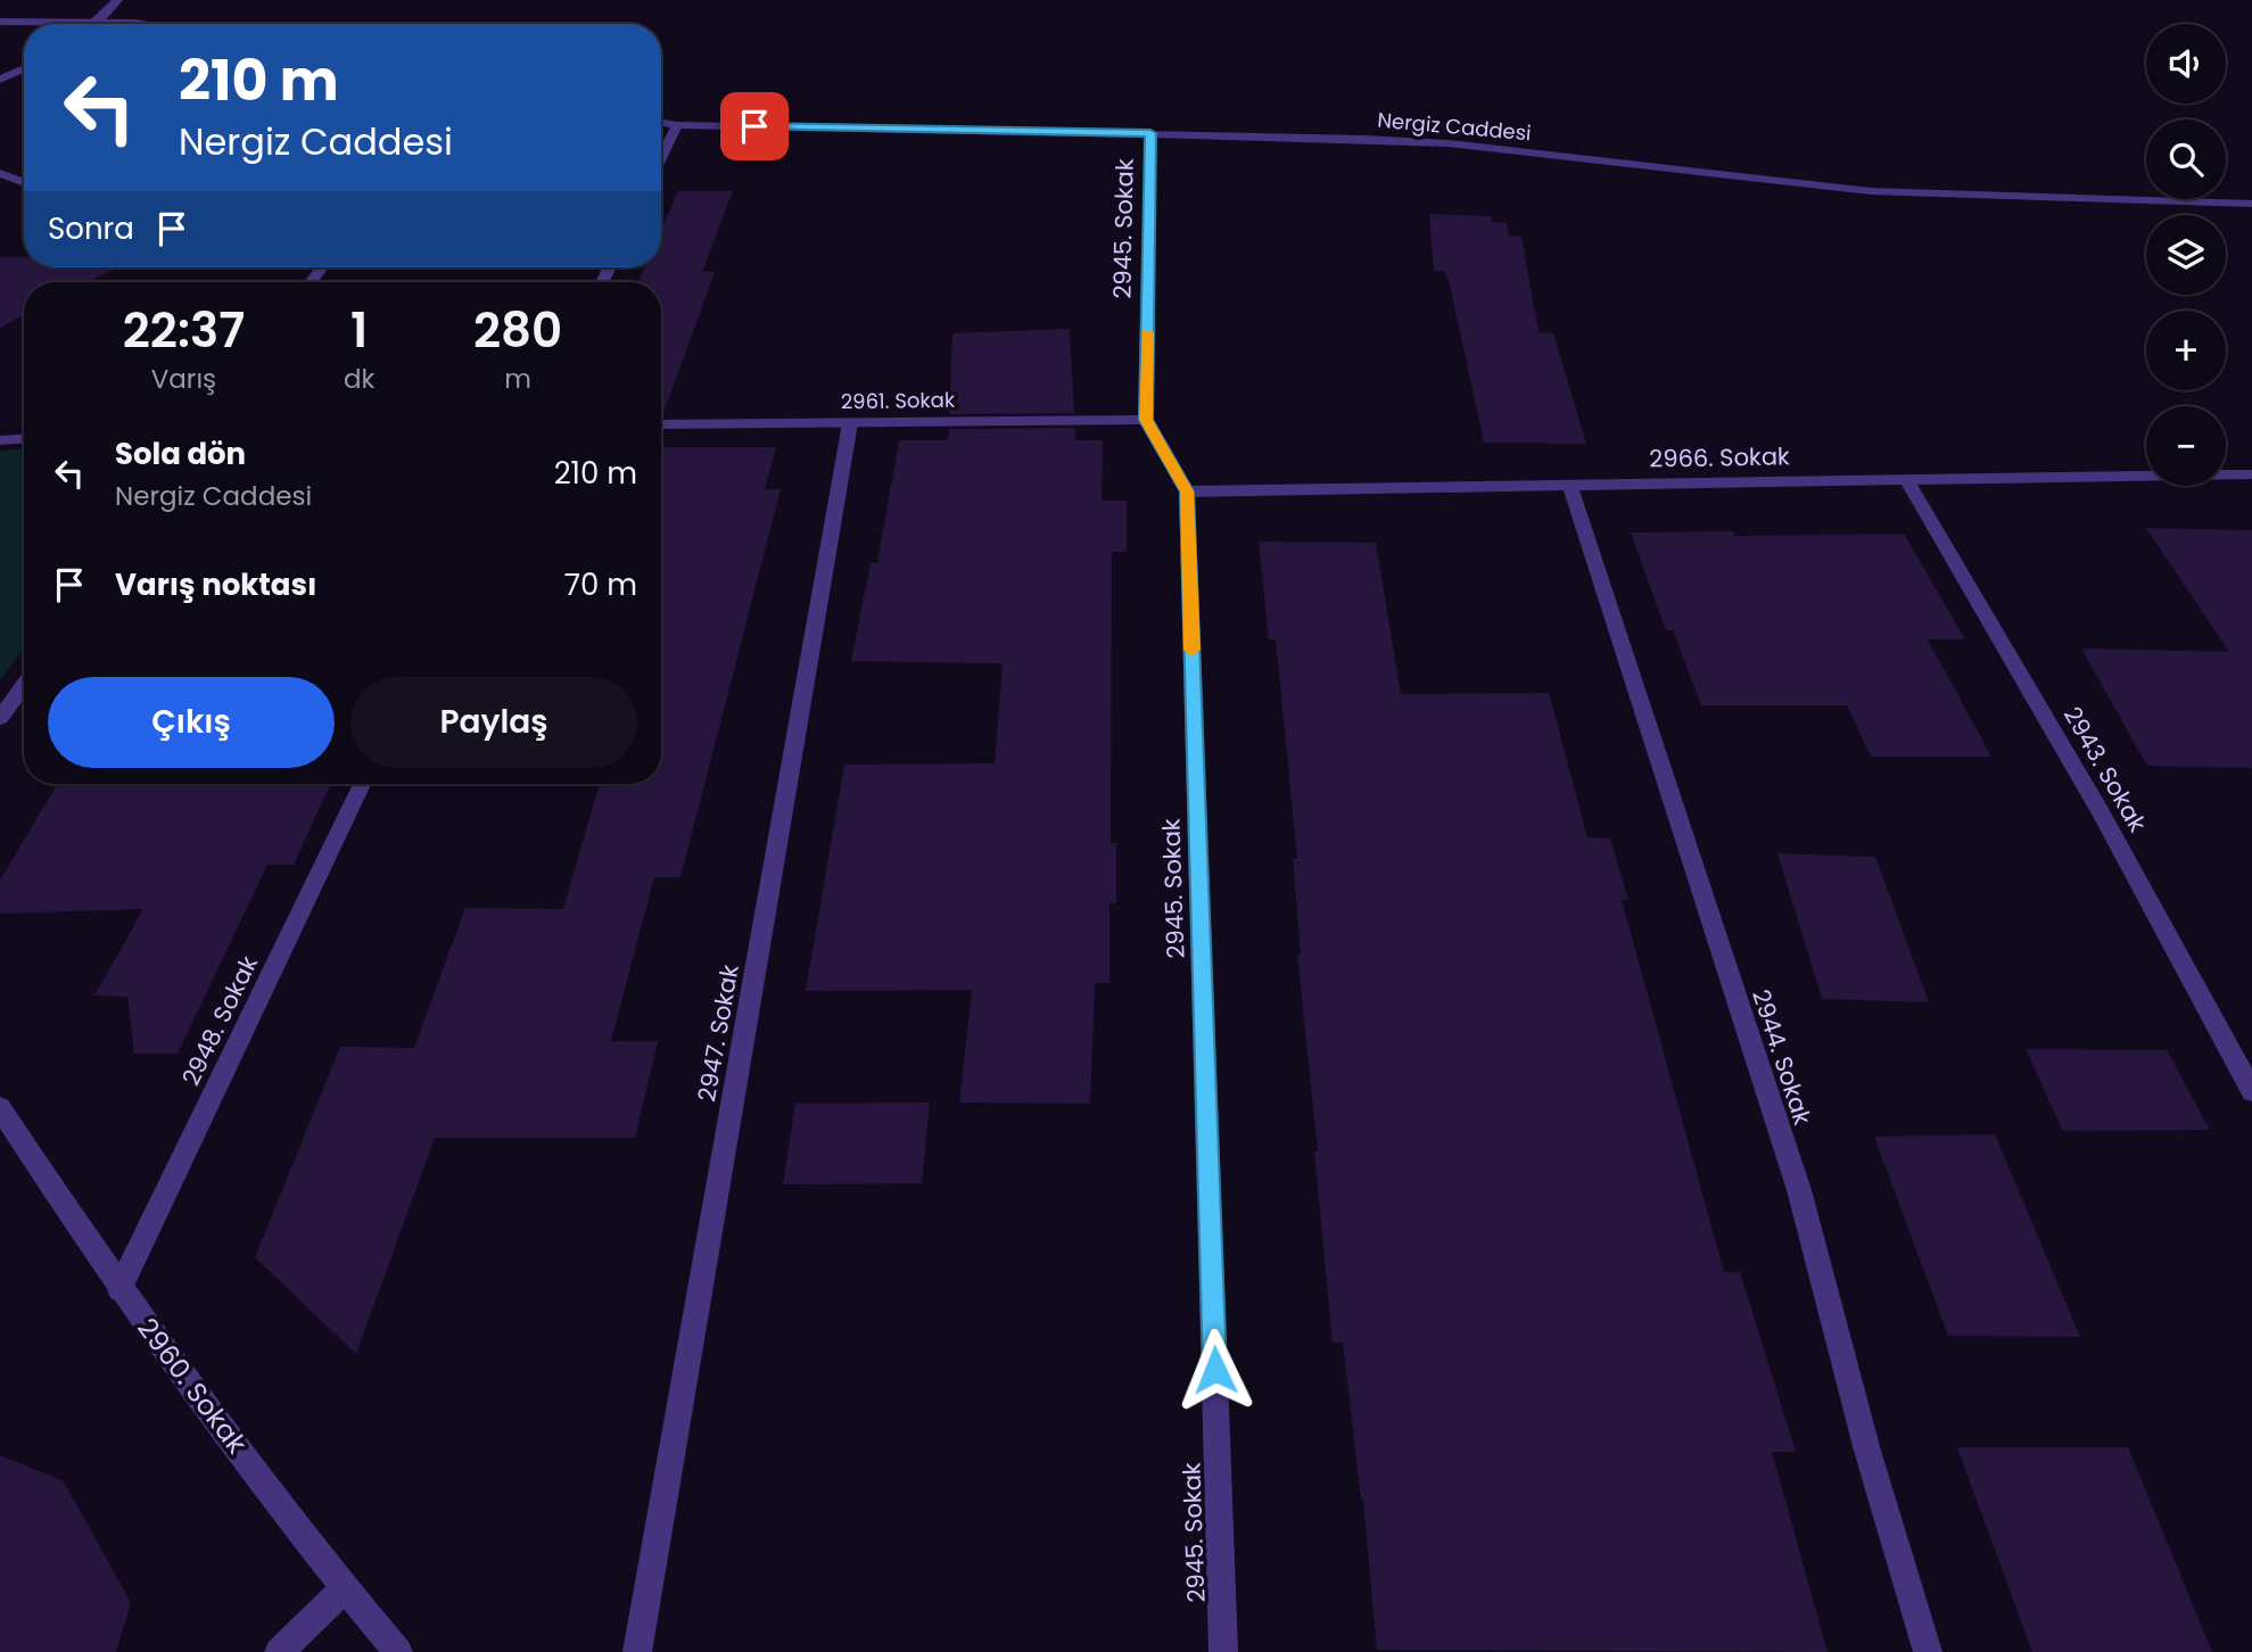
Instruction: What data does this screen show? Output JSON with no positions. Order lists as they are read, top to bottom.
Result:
{
  "streets": {
    "street": [
      "Nergiz Caddesi",
      "2945. Sokak",
      "2961. Sokak",
      "2966. Sokak",
      "2943. Sokak",
      "2948. Sokak",
      "2947. Sokak",
      "2944. Sokak",
      "2960. Sokak"
    ]
  },
  "crossings": [
    ["Nergiz Caddesi", "2945. Sokak"],
    ["2945. Sokak", "2961. Sokak"],
    ["2945. Sokak", "2966. Sokak"],
    ["2961. Sokak", "2947. Sokak"],
    ["2966. Sokak", "2943. Sokak"],
    ["2966. Sokak", "2944. Sokak"],
    ["2948. Sokak", "2960. Sokak"]
  ],
  "page": {
    "map_buttons": ["+", "−"],
    "turn": ["210 m", "Nergiz Caddesi"],
    "then": "Sonra",
    "eta": [
      "22:37",
      "Varış",
      "1",
      "dk",
      "280",
      "m"
    ],
    "list": [
      {
        "name": "Sola dön",
        "note": "Nergiz Caddesi",
        "value": "210 m"
      },
      {
        "name": "Varış noktası",
        "value": "70 m"
      }
    ],
    "buttons": ["Çıkış", "Paylaş"]
  }
}
